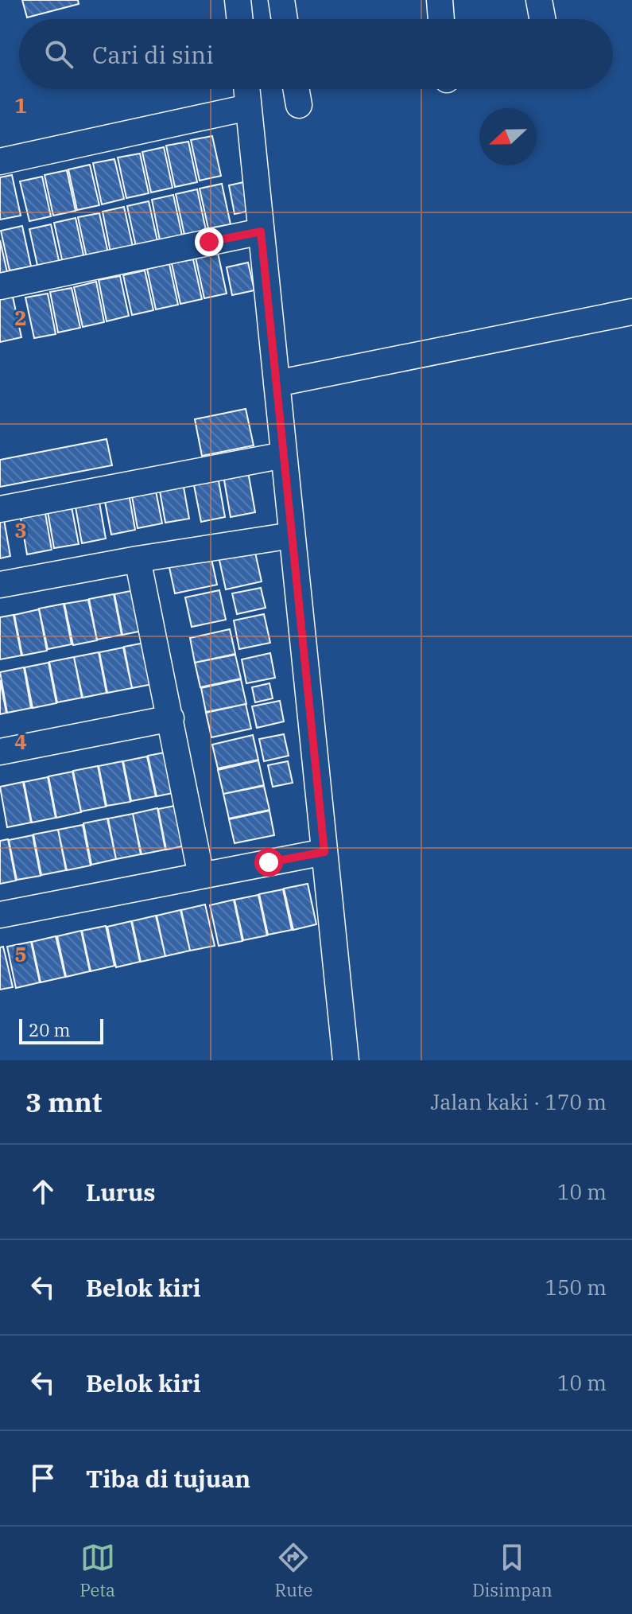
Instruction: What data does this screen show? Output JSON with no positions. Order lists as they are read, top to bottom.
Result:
{
  "scale_bar": "20 m",
  "north": "left",
  "page": {
    "search": "Cari di sini",
    "scale": "20 m",
    "heading": ["3 mnt", "Jalan kaki · 170 m"],
    "list": [
      ["Lurus", "10 m"],
      ["Belok kiri", "150 m"],
      ["Belok kiri", "10 m"],
      "Tiba di tujuan"
    ],
    "nav": ["Peta", "Rute", "Disimpan"]
  },
  "grid": {
    "rows": [
      "1",
      "2",
      "3",
      "4",
      "5"
    ]
  }
}
